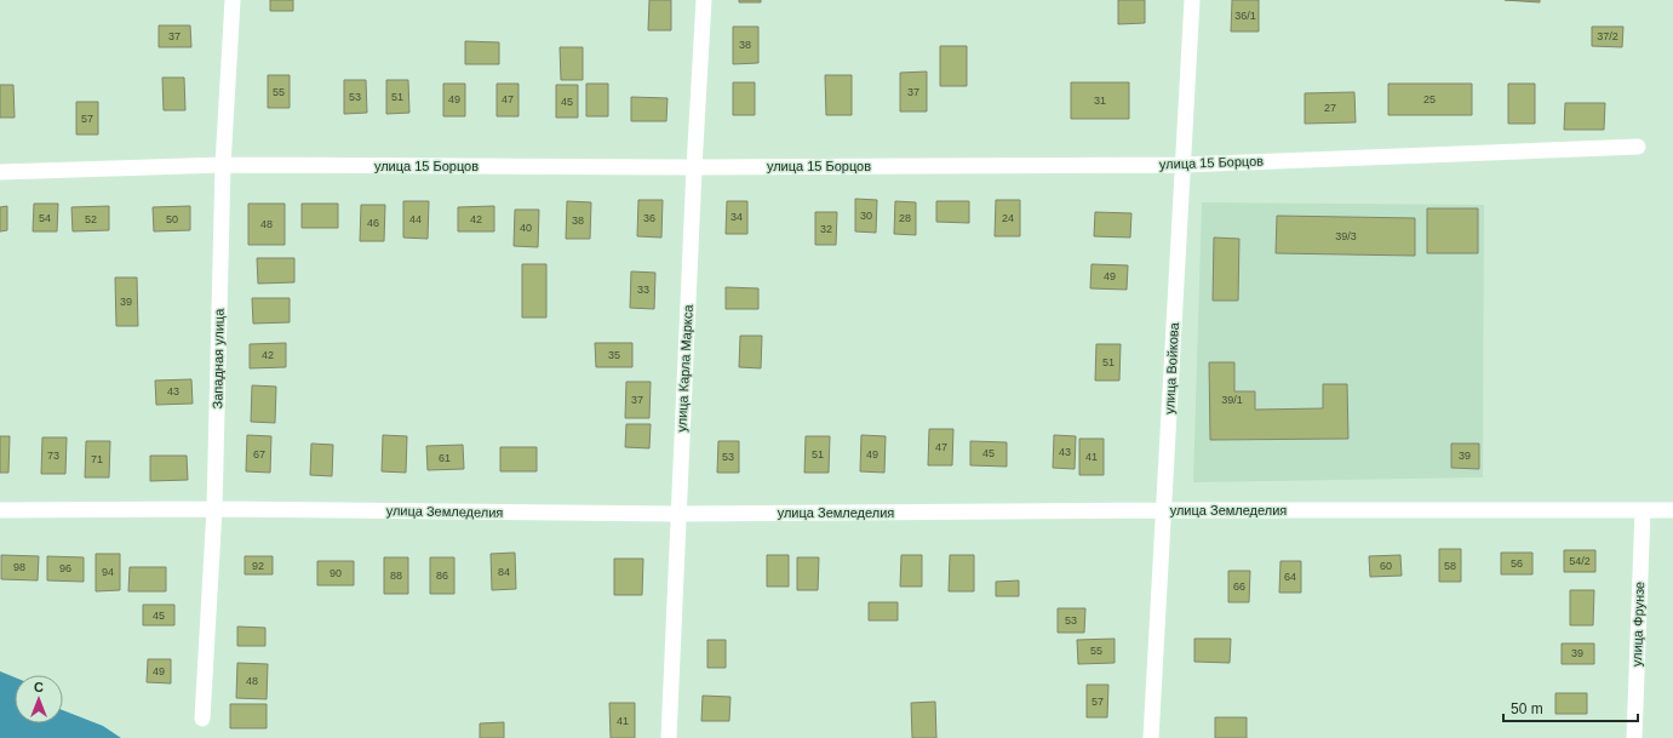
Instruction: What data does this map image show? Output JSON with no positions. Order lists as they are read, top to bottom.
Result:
{
  "streets": {
    "street": [
      "улица 15 Борцов",
      "Западная улица",
      "улица Карла Маркса",
      "улица Войкова",
      "улица Земледелия",
      "улица Фрунзе"
    ]
  },
  "crossings": [
    ["улица 15 Борцов", "Западная улица"],
    ["улица 15 Борцов", "улица Карла Маркса"],
    ["улица 15 Борцов", "улица Войкова"],
    ["Западная улица", "улица Земледелия"],
    ["улица Карла Маркса", "улица Земледелия"],
    ["улица Войкова", "улица Земледелия"],
    ["улица Земледелия", "улица Фрунзе"]
  ],
  "house_numbers": [
    "36/1",
    "37",
    "37/2",
    "38",
    "55",
    "37",
    "53",
    "51",
    "49",
    "47",
    "25",
    "31",
    "45",
    "27",
    "57",
    "30",
    "34",
    "54",
    "36",
    "28",
    "24",
    "52",
    "50",
    "44",
    "42",
    "38",
    "46",
    "48",
    "40",
    "32",
    "39/3",
    "49",
    "33",
    "39",
    "42",
    "35",
    "51",
    "43",
    "37",
    "39/1",
    "47",
    "43",
    "45",
    "67",
    "51",
    "49",
    "73",
    "39",
    "53",
    "41",
    "61",
    "71",
    "54/2",
    "56",
    "92",
    "60",
    "58",
    "98",
    "96",
    "94",
    "84",
    "90",
    "88",
    "86",
    "64",
    "66",
    "45",
    "53",
    "55",
    "39",
    "49",
    "48",
    "57",
    "41"
  ],
  "scale_bar": "50 m",
  "north": "top"
}
